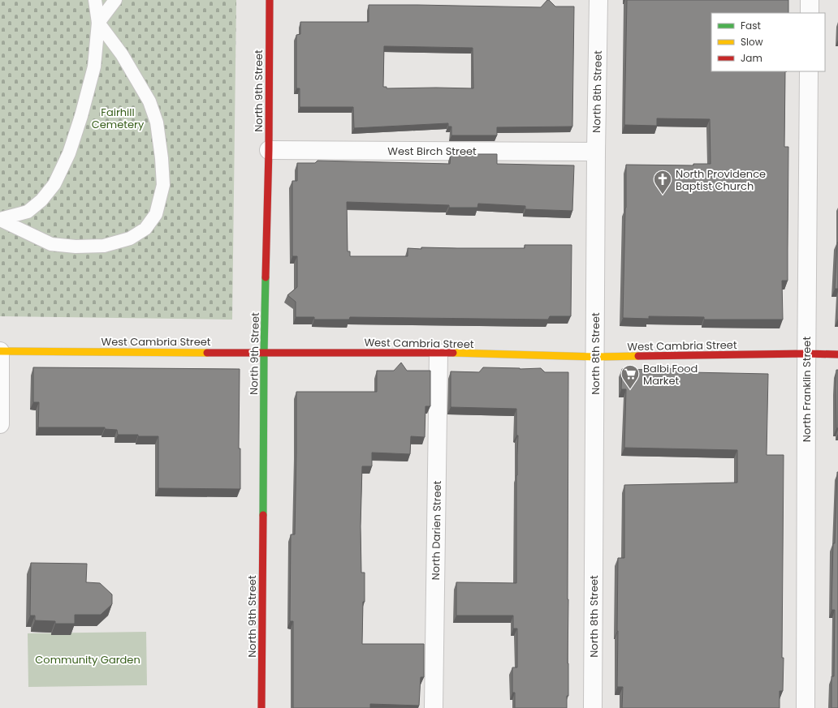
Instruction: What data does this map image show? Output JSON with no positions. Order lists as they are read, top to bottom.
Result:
{
  "streets": {
    "street": [
      "North 9th Street",
      "North 8th Street",
      "West Birch Street",
      "West Cambria Street",
      "North Franklin Street",
      "North Darien Street"
    ]
  },
  "crossings": [
    ["North 9th Street", "West Birch Street"],
    ["North 9th Street", "West Cambria Street"],
    ["North 8th Street", "West Birch Street"],
    ["North 8th Street", "West Cambria Street"],
    ["West Cambria Street", "North Franklin Street"],
    ["West Cambria Street", "North Darien Street"]
  ],
  "parks": ["Fairhill Cemetery", "Community Garden"],
  "places": {
    "church": ["North Providence Baptist Church"],
    "supermarket": ["Balbi Food Market"]
  },
  "legend": ["Fast", "Slow", "Jam"]
}
